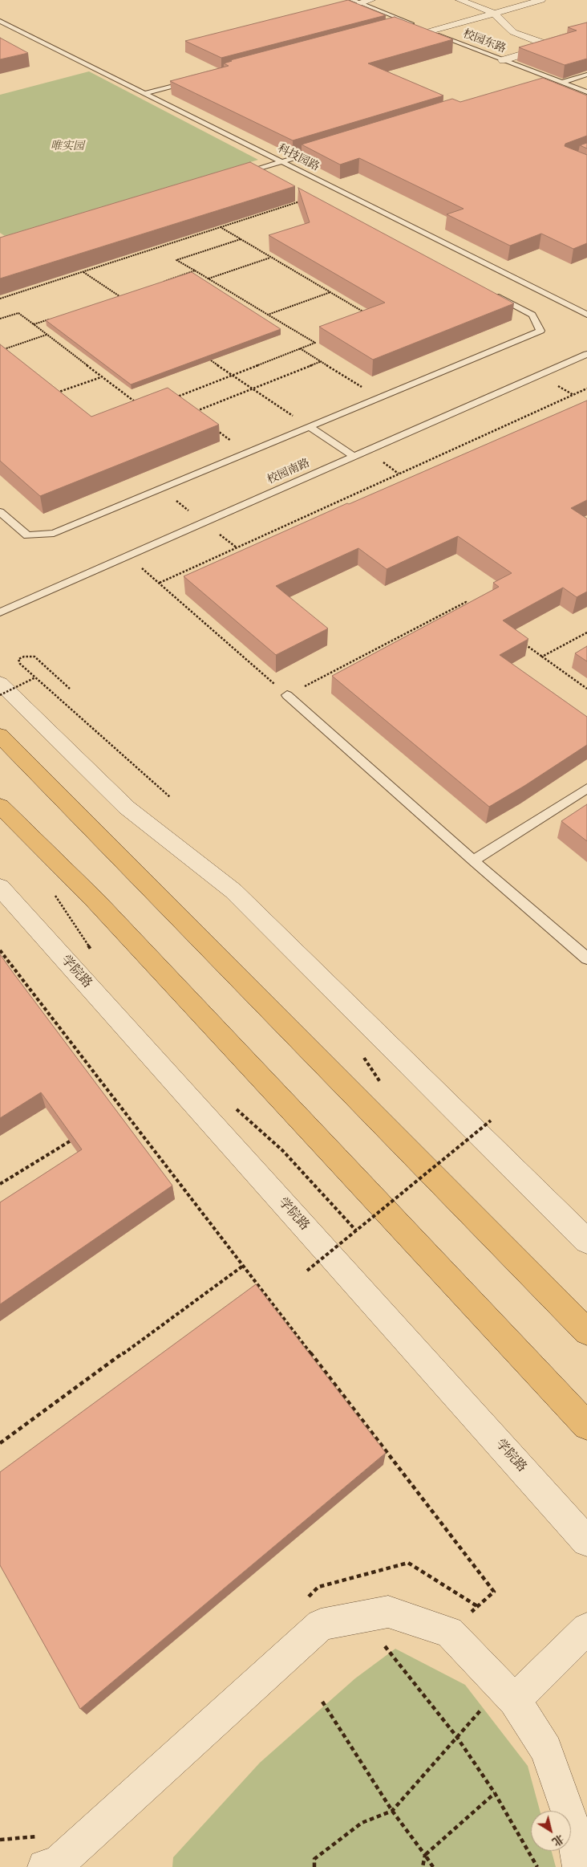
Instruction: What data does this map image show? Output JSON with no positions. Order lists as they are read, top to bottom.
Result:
{
  "streets": {
    "street": ["学院路"],
    "lane": ["校园东路", "科技园路", "校园南路"]
  },
  "parks": ["唯实园"],
  "north": "bottom right"
}
